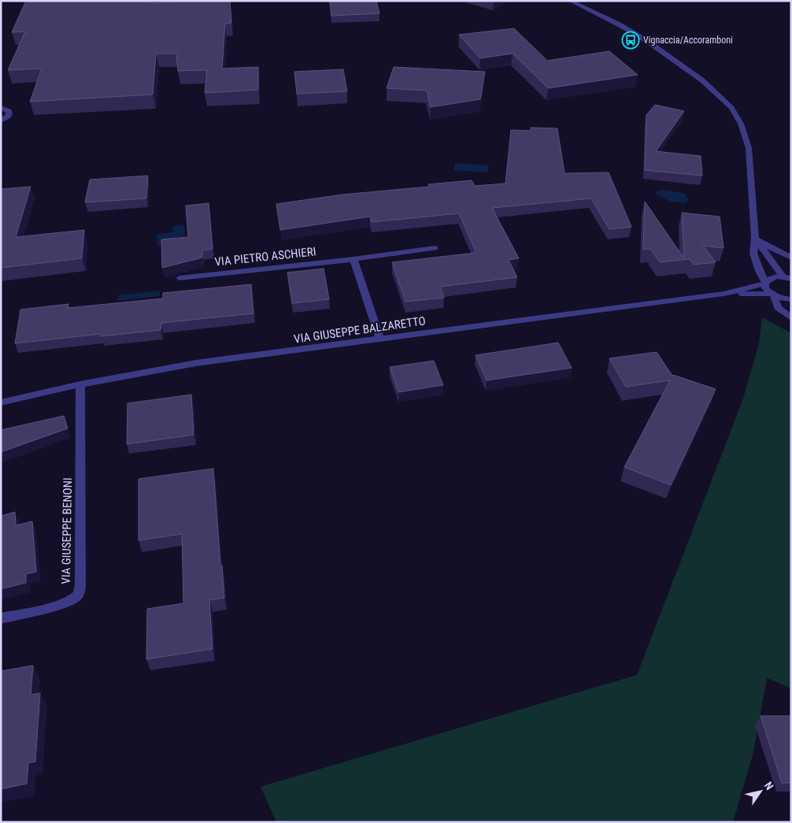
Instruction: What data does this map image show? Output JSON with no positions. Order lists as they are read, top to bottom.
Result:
{
  "streets": {
    "street": ["VIA PIETRO ASCHIERI", "VIA GIUSEPPE BALZARETTO", "VIA GIUSEPPE BENONI"]
  },
  "crossings": [
    ["VIA GIUSEPPE BALZARETTO", "VIA GIUSEPPE BENONI"]
  ],
  "places": {
    "bus stop": ["Vignaccia/Accoramboni"]
  },
  "north": "top right"
}
